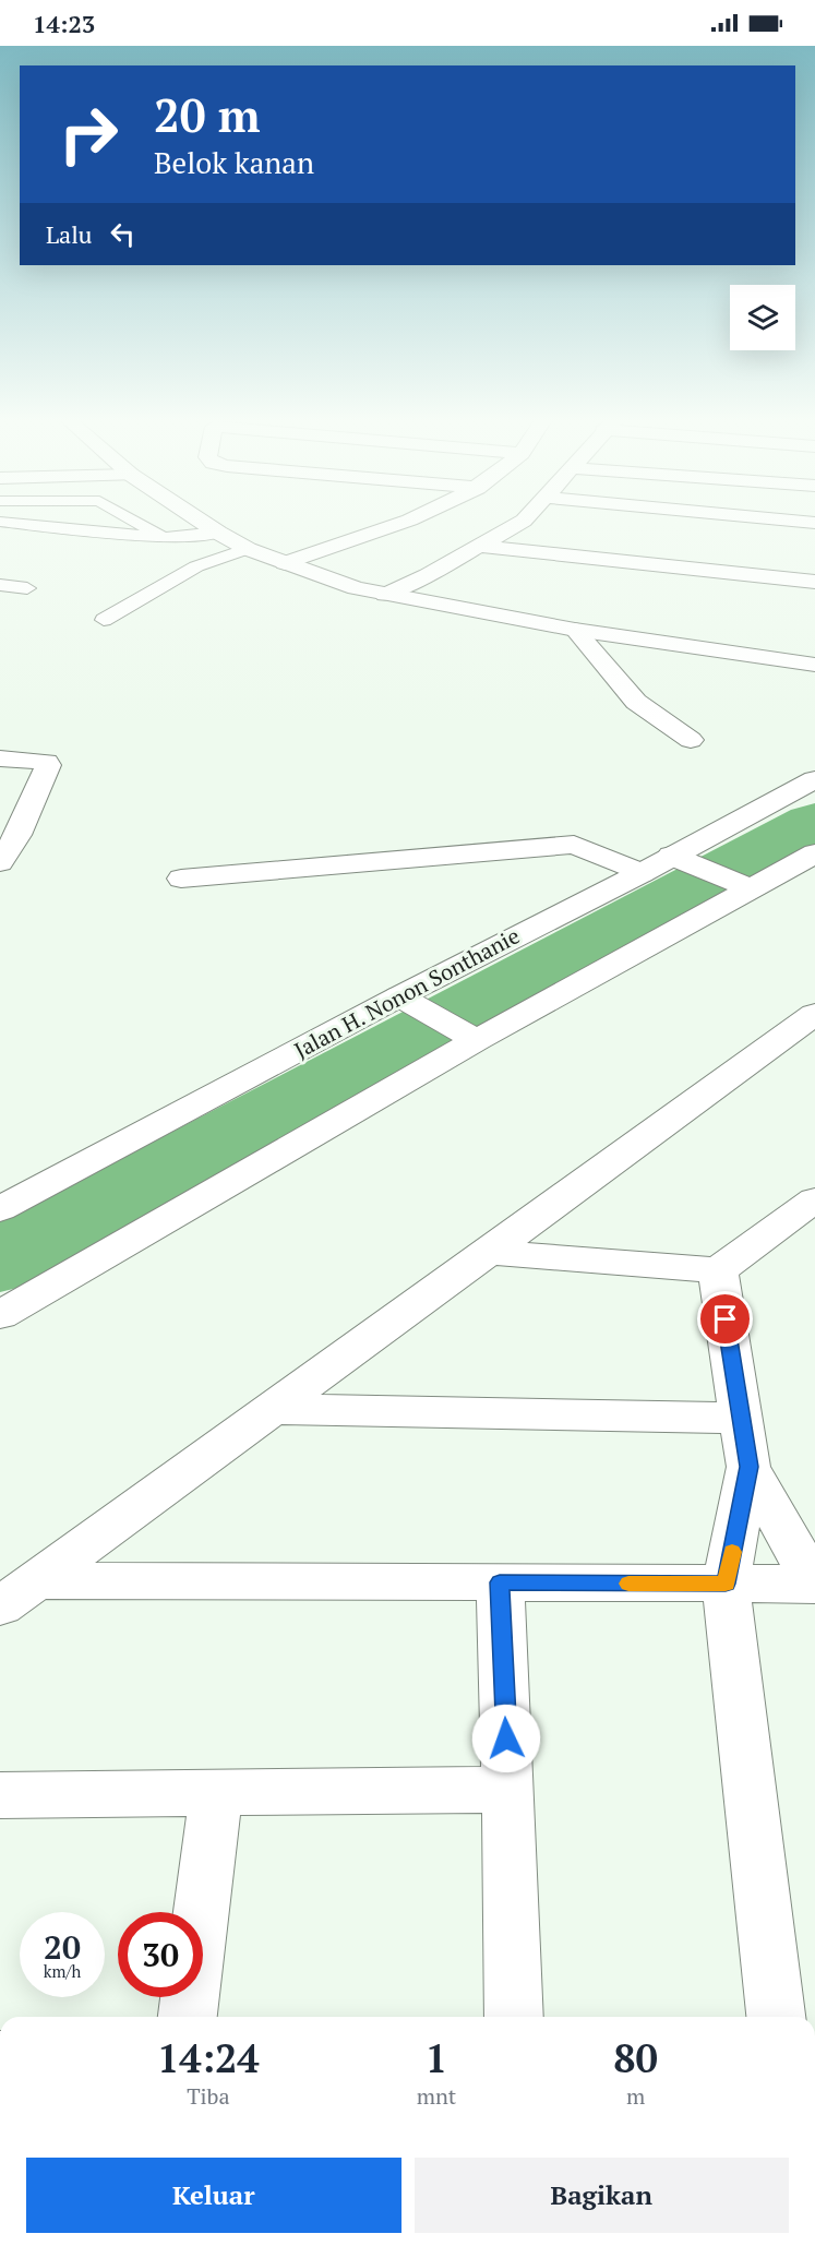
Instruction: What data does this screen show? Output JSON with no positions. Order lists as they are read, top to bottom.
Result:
{
  "streets": {
    "street": ["Jalan H. Nonon Sonthanie"]
  },
  "page": {
    "status": "14:23",
    "turn": ["20 m", "Belok kanan"],
    "then": "Lalu",
    "speed": "20 km/h",
    "limit": "30",
    "eta": [
      "14:24",
      "Tiba",
      "1",
      "mnt",
      "80",
      "m"
    ],
    "buttons": ["Keluar", "Bagikan"]
  }
}
